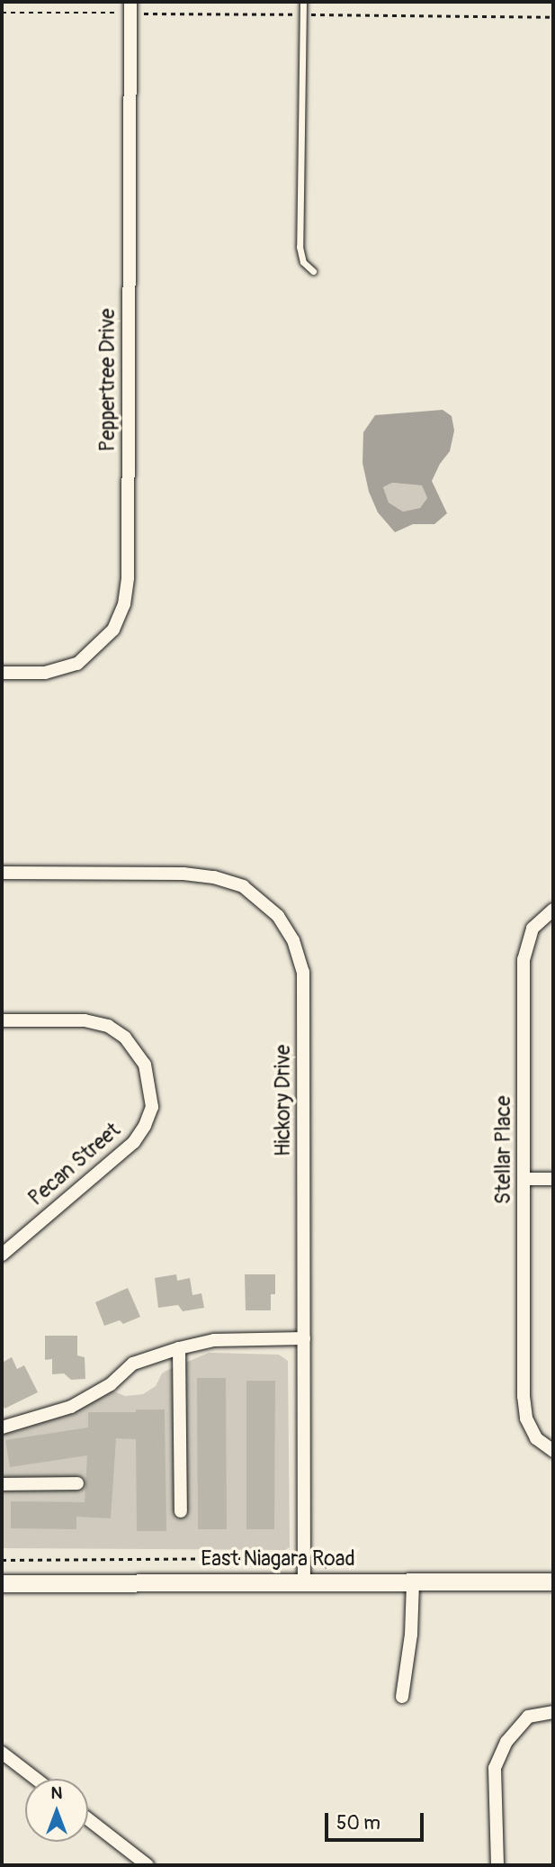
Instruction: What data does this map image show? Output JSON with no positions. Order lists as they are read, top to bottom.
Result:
{
  "streets": {
    "street": [
      "Peppertree Drive",
      "Hickory Drive",
      "Stellar Place",
      "Pecan Street",
      "East Niagara Road"
    ]
  },
  "crossings": [
    ["Hickory Drive", "East Niagara Road"]
  ],
  "scale_bar": "50 m",
  "north": "top"
}
